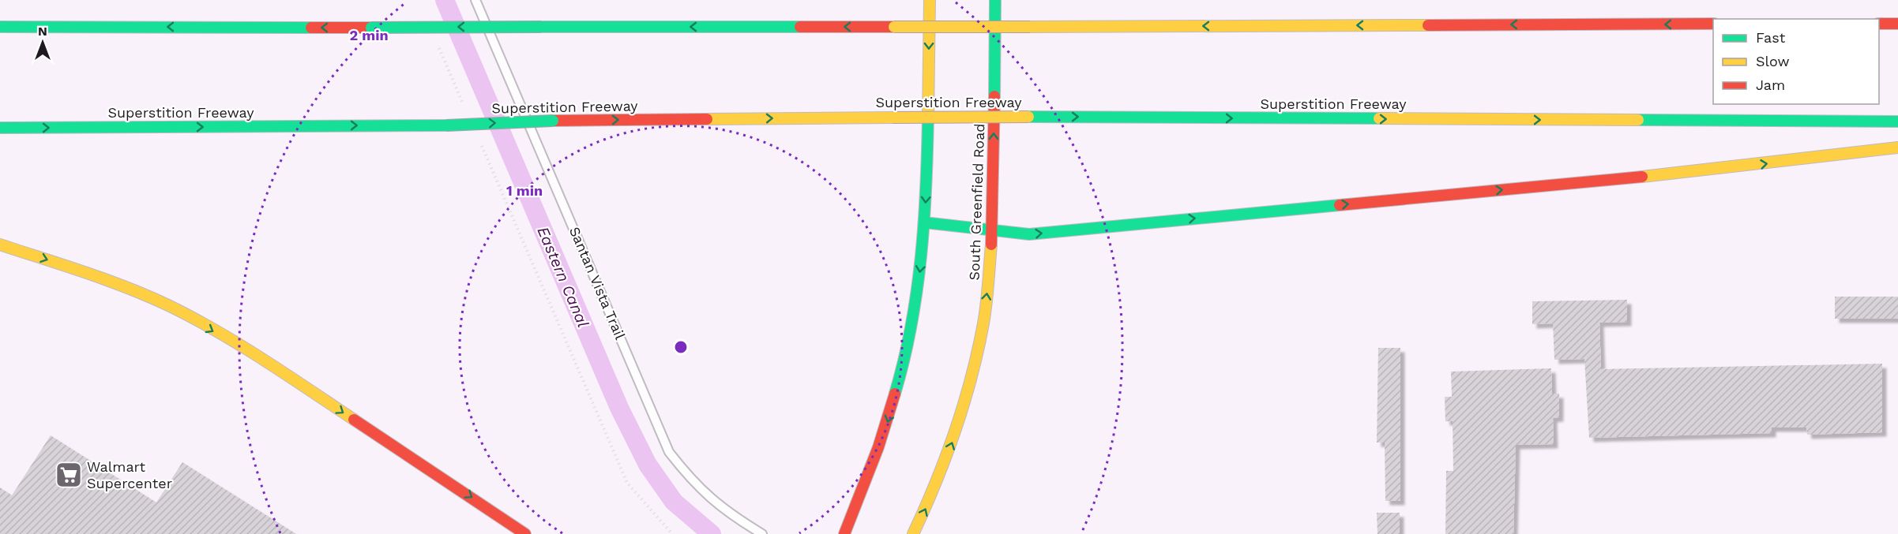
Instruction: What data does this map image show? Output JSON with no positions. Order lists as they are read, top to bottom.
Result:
{
  "streets": {
    "main road": ["Superstition Freeway", "South Greenfield Road"],
    "lane": ["Santan Vista Trail"]
  },
  "water": ["Eastern Canal"],
  "places": {
    "supermarket": ["Walmart Supercenter"]
  },
  "legend": ["Fast", "Slow", "Jam"],
  "north": "top",
  "rings": ["2 min", "1 min"]
}
